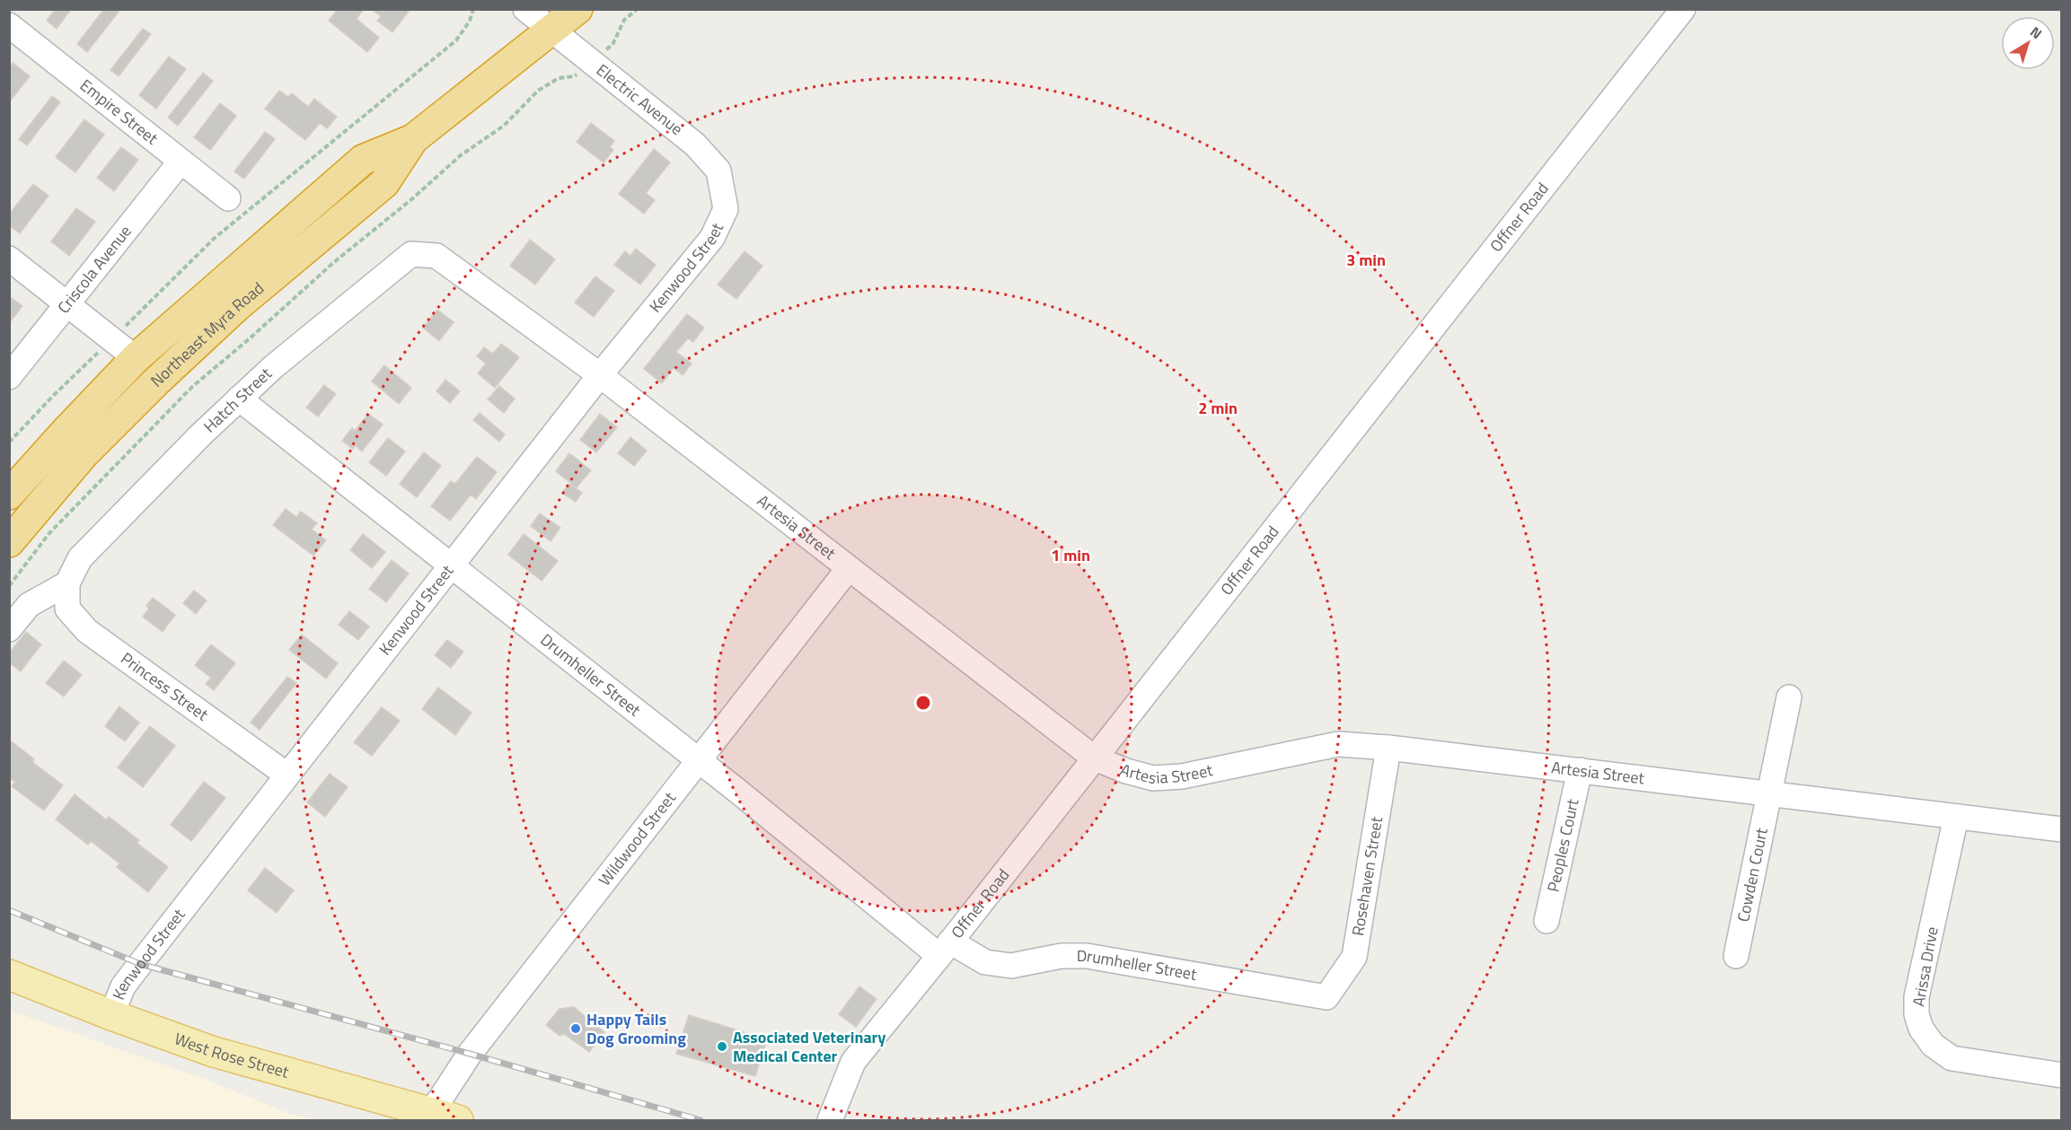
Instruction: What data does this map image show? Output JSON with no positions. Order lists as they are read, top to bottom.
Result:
{
  "streets": {
    "highway": ["Northeast Myra Road"],
    "main road": ["West Rose Street"],
    "street": [
      "Electric Avenue",
      "Empire Street",
      "Offner Road",
      "Kenwood Street",
      "Criscola Avenue",
      "Hatch Street",
      "Artesia Street",
      "Drumheller Street",
      "Princess Street",
      "Wildwood Street",
      "Peoples Court",
      "Cowden Court",
      "Rosehaven Street",
      "Arissa Drive"
    ]
  },
  "crossings": [
    ["Electric Avenue", "Kenwood Street"],
    ["Electric Avenue", "Northeast Myra Road"],
    ["Empire Street", "Criscola Avenue"],
    ["Offner Road", "Artesia Street"],
    ["Offner Road", "Drumheller Street"],
    ["Kenwood Street", "Artesia Street"],
    ["Kenwood Street", "Drumheller Street"],
    ["Kenwood Street", "Princess Street"],
    ["Kenwood Street", "West Rose Street"],
    ["Hatch Street", "Artesia Street"],
    ["Hatch Street", "Drumheller Street"],
    ["Hatch Street", "Princess Street"],
    ["Artesia Street", "Wildwood Street"],
    ["Artesia Street", "Peoples Court"],
    ["Artesia Street", "Cowden Court"],
    ["Artesia Street", "Rosehaven Street"],
    ["Artesia Street", "Arissa Drive"],
    ["Drumheller Street", "Wildwood Street"],
    ["Drumheller Street", "Rosehaven Street"],
    ["Wildwood Street", "West Rose Street"]
  ],
  "places": ["Happy Tails Dog Grooming", "Associated Veterinary Medical Center"],
  "north": "top right",
  "rings": ["3 min", "2 min", "1 min"]
}
